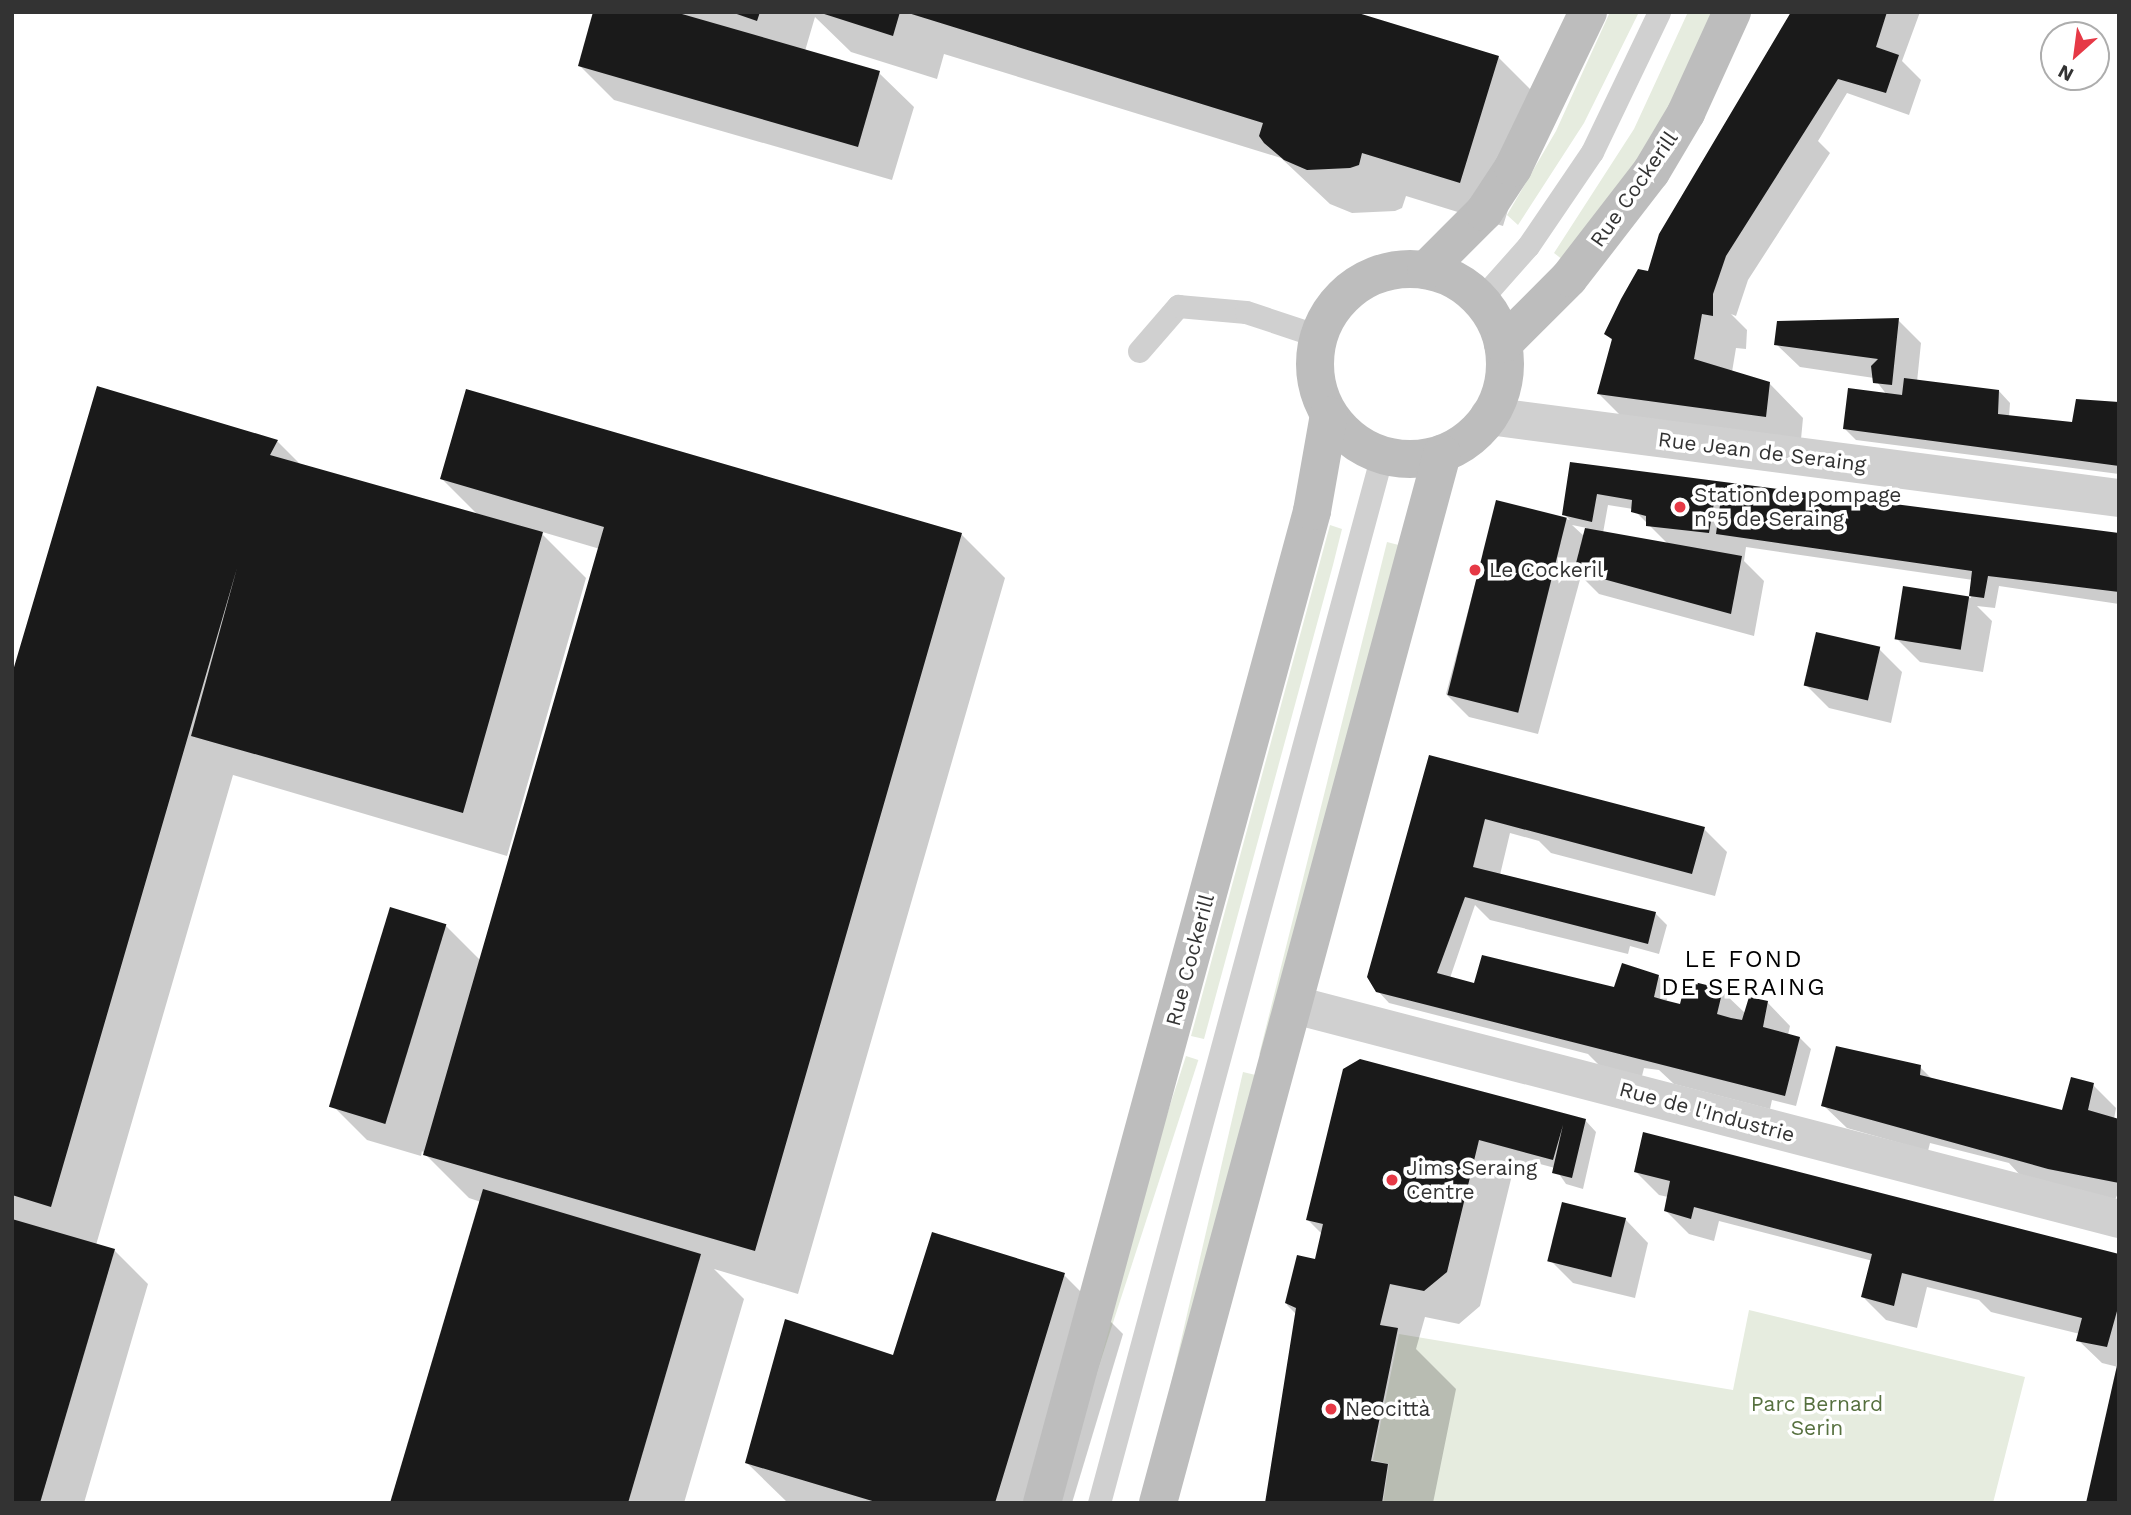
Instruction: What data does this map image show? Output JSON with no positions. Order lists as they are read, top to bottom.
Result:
{
  "streets": {
    "main road": ["Rue Cockerill"],
    "street": ["Rue Jean de Seraing", "Rue de l'Industrie"]
  },
  "crossings": [
    ["Rue Cockerill", "Rue Jean de Seraing"]
  ],
  "districts": ["LE FOND DE SERAING"],
  "parks": ["Parc Bernard Serin"],
  "places": [
    "Station de pompage n°5 de Seraing",
    "Le Cockeril",
    "Jims Seraing Centre",
    "Neocittà"
  ],
  "north": "bottom left"
}
